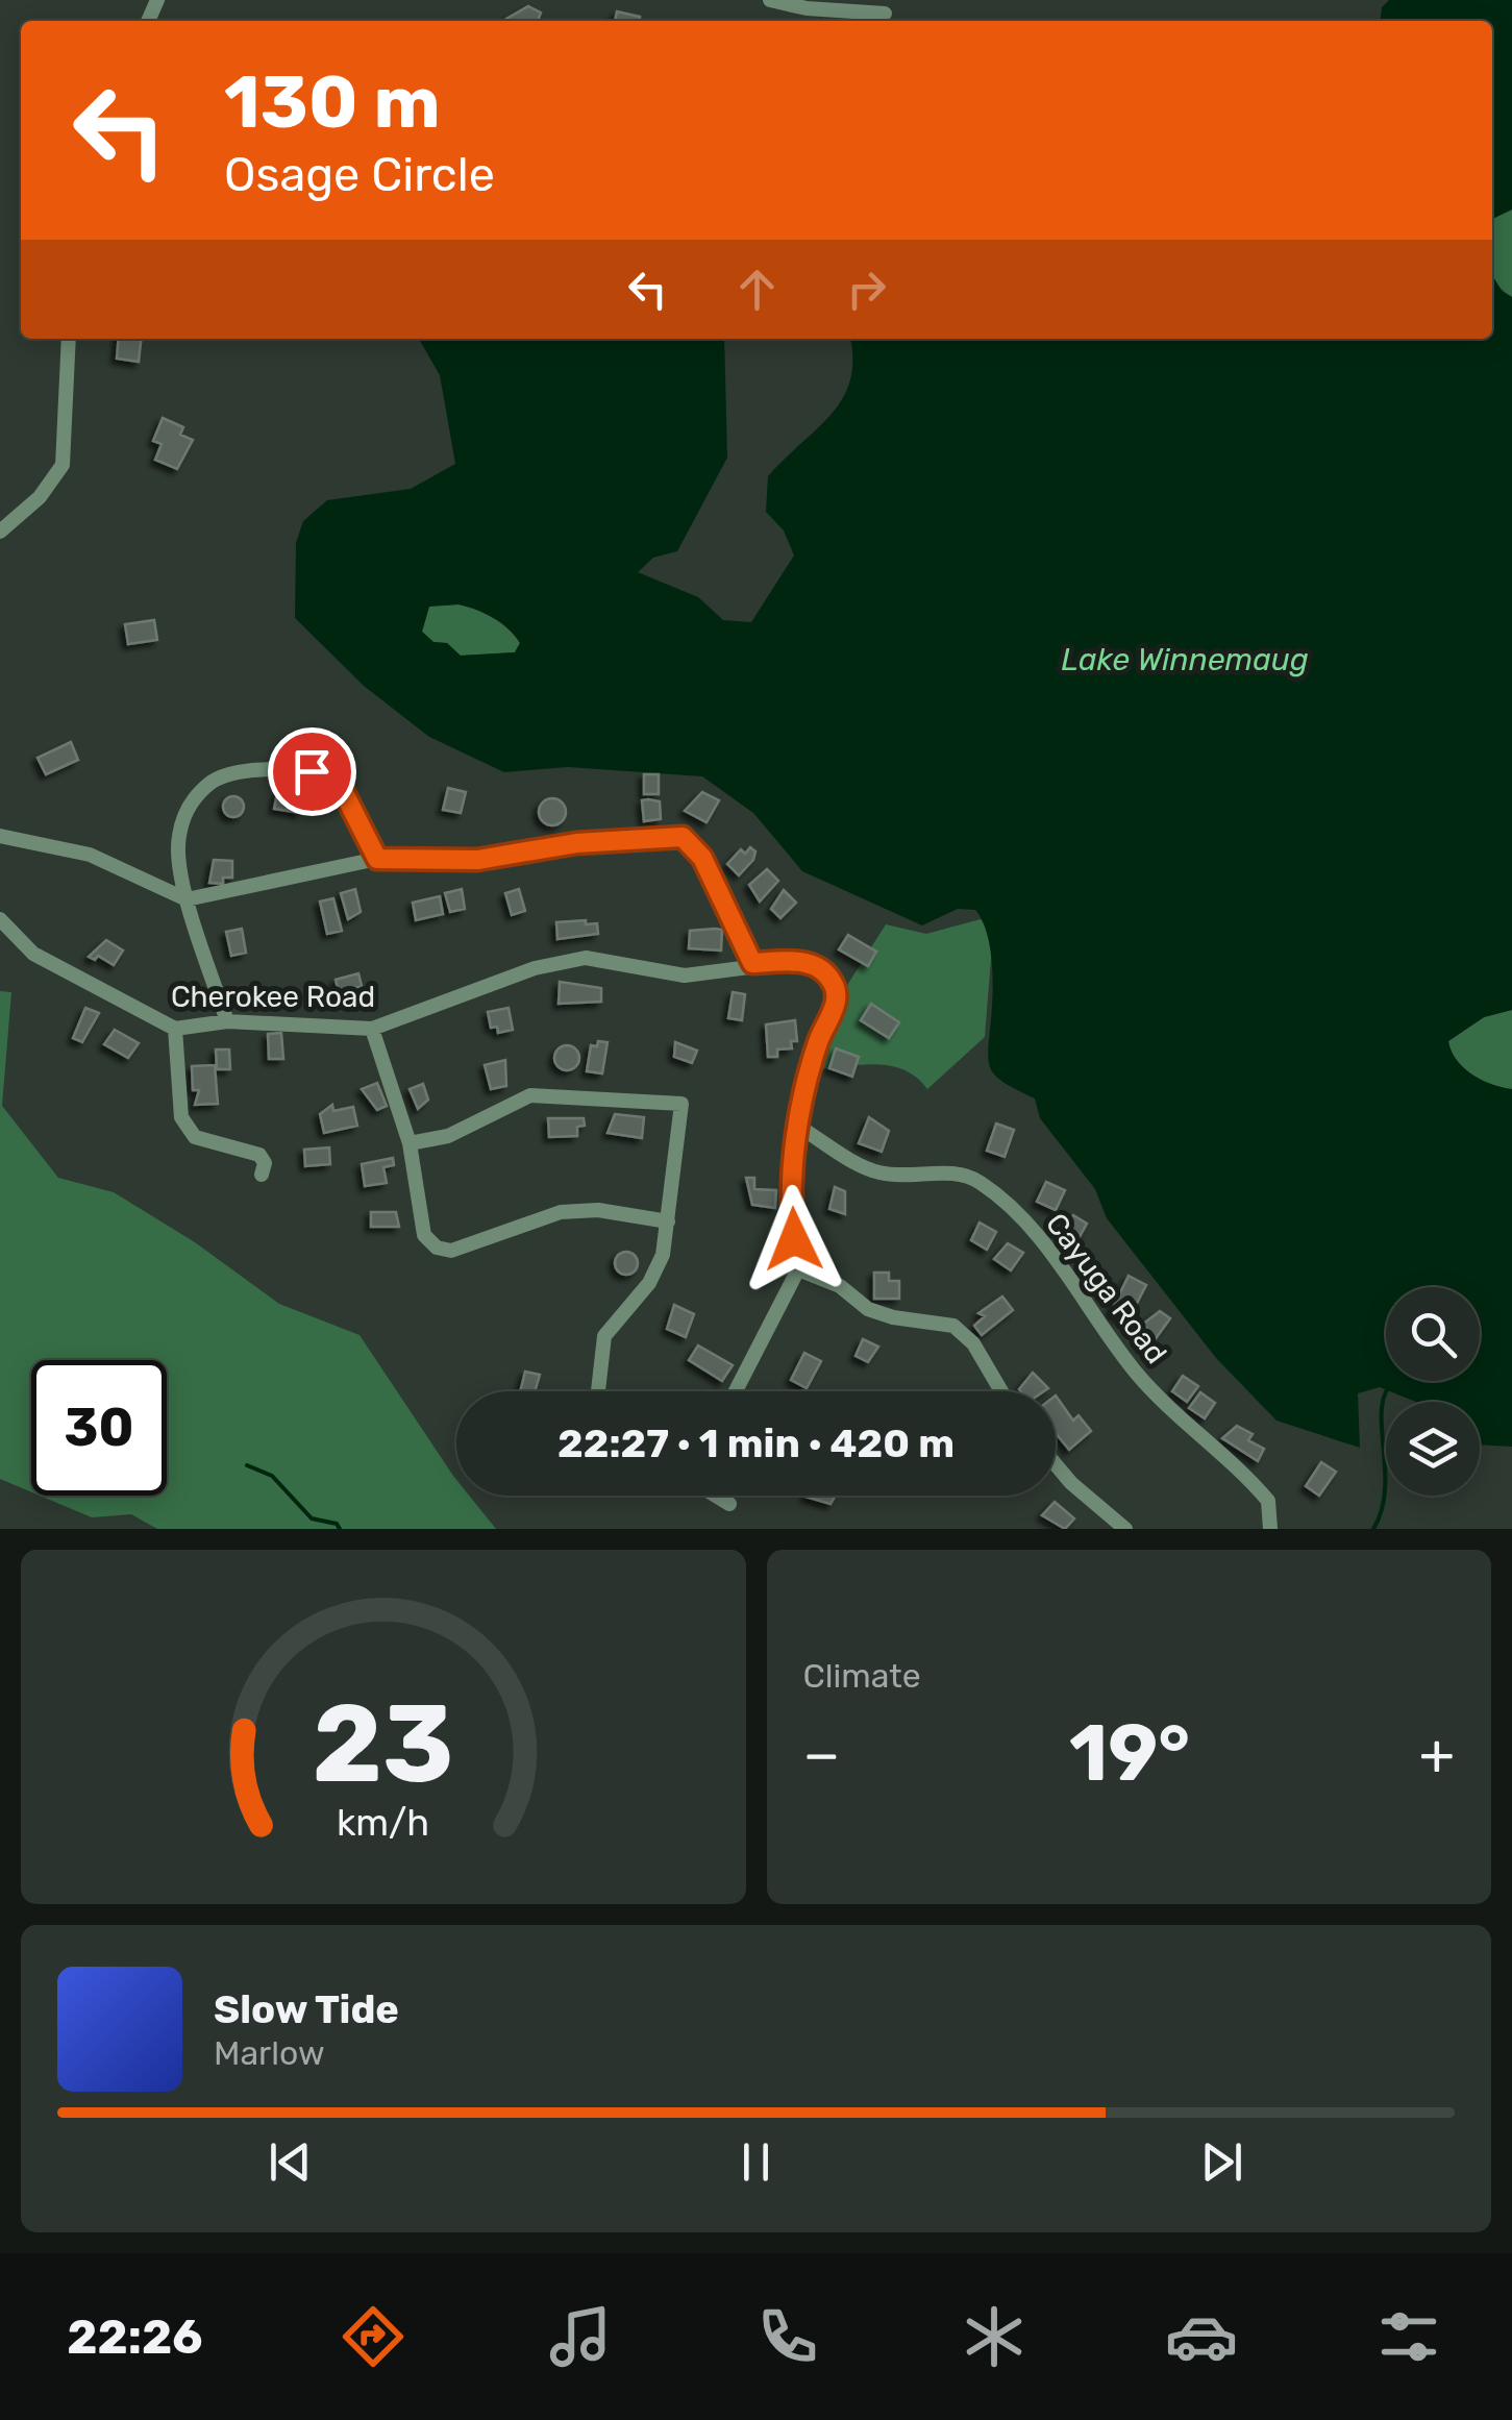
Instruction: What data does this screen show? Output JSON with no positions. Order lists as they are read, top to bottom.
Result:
{
  "streets": {
    "street": ["Cherokee Road", "Cayuga Road"]
  },
  "crossings": [
    ["Cherokee Road", "Cayuga Road"]
  ],
  "water": ["Lake Winnemaug"],
  "page": {
    "turn": ["130 m", "Osage Circle"],
    "limit": "30",
    "trip": "22:27 · 1 min · 420 m",
    "tile": "Climate",
    "heat": ["−", "19°", "+"],
    "song": ["Slow Tide", "Marlow"],
    "tabs": "22:26",
    "gauge": ["23", "km/h"]
  }
}
